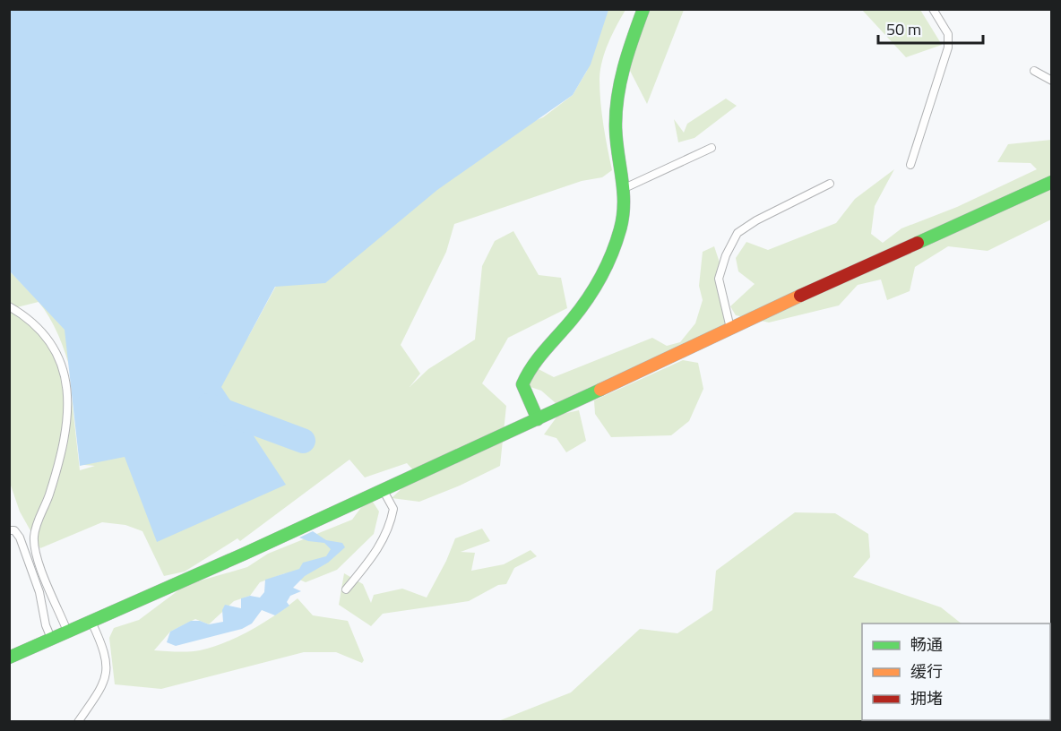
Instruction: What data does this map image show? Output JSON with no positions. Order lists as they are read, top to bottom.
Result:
{
  "legend": ["畅通", "缓行", "拥堵"],
  "scale_bar": "50 m"
}
